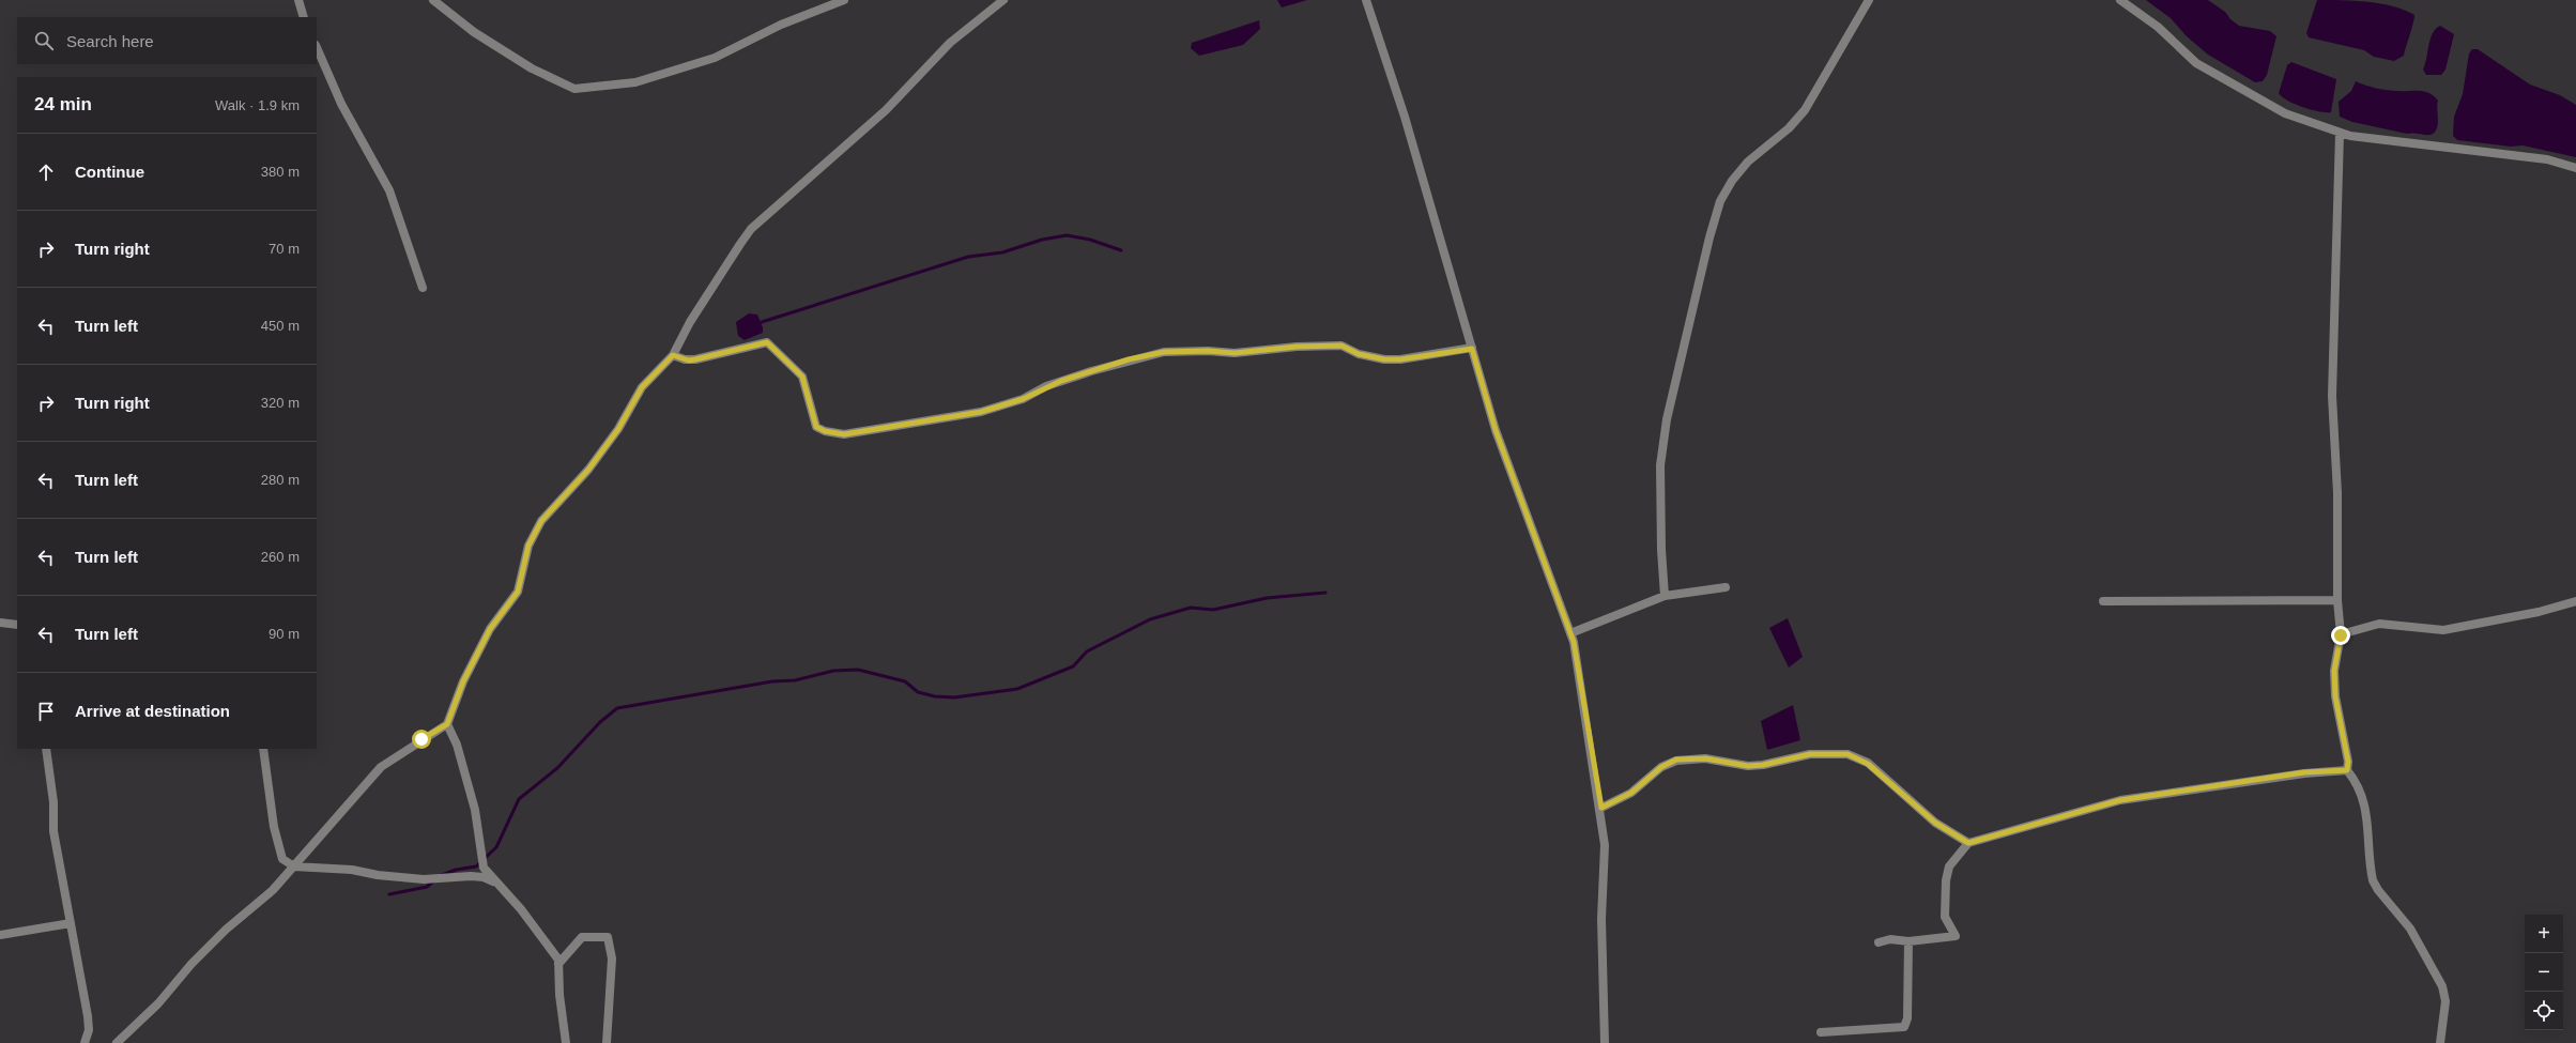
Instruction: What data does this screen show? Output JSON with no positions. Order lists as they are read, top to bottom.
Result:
{
  "page": {
    "search": "Search here",
    "heading": ["24 min", "Walk · 1.9 km"],
    "list": [
      ["Continue", "380 m"],
      ["Turn right", "70 m"],
      ["Turn left", "450 m"],
      ["Turn right", "320 m"],
      ["Turn left", "280 m"],
      ["Turn left", "260 m"],
      ["Turn left", "90 m"],
      "Arrive at destination"
    ],
    "map_buttons": ["+", "−"]
  }
}
